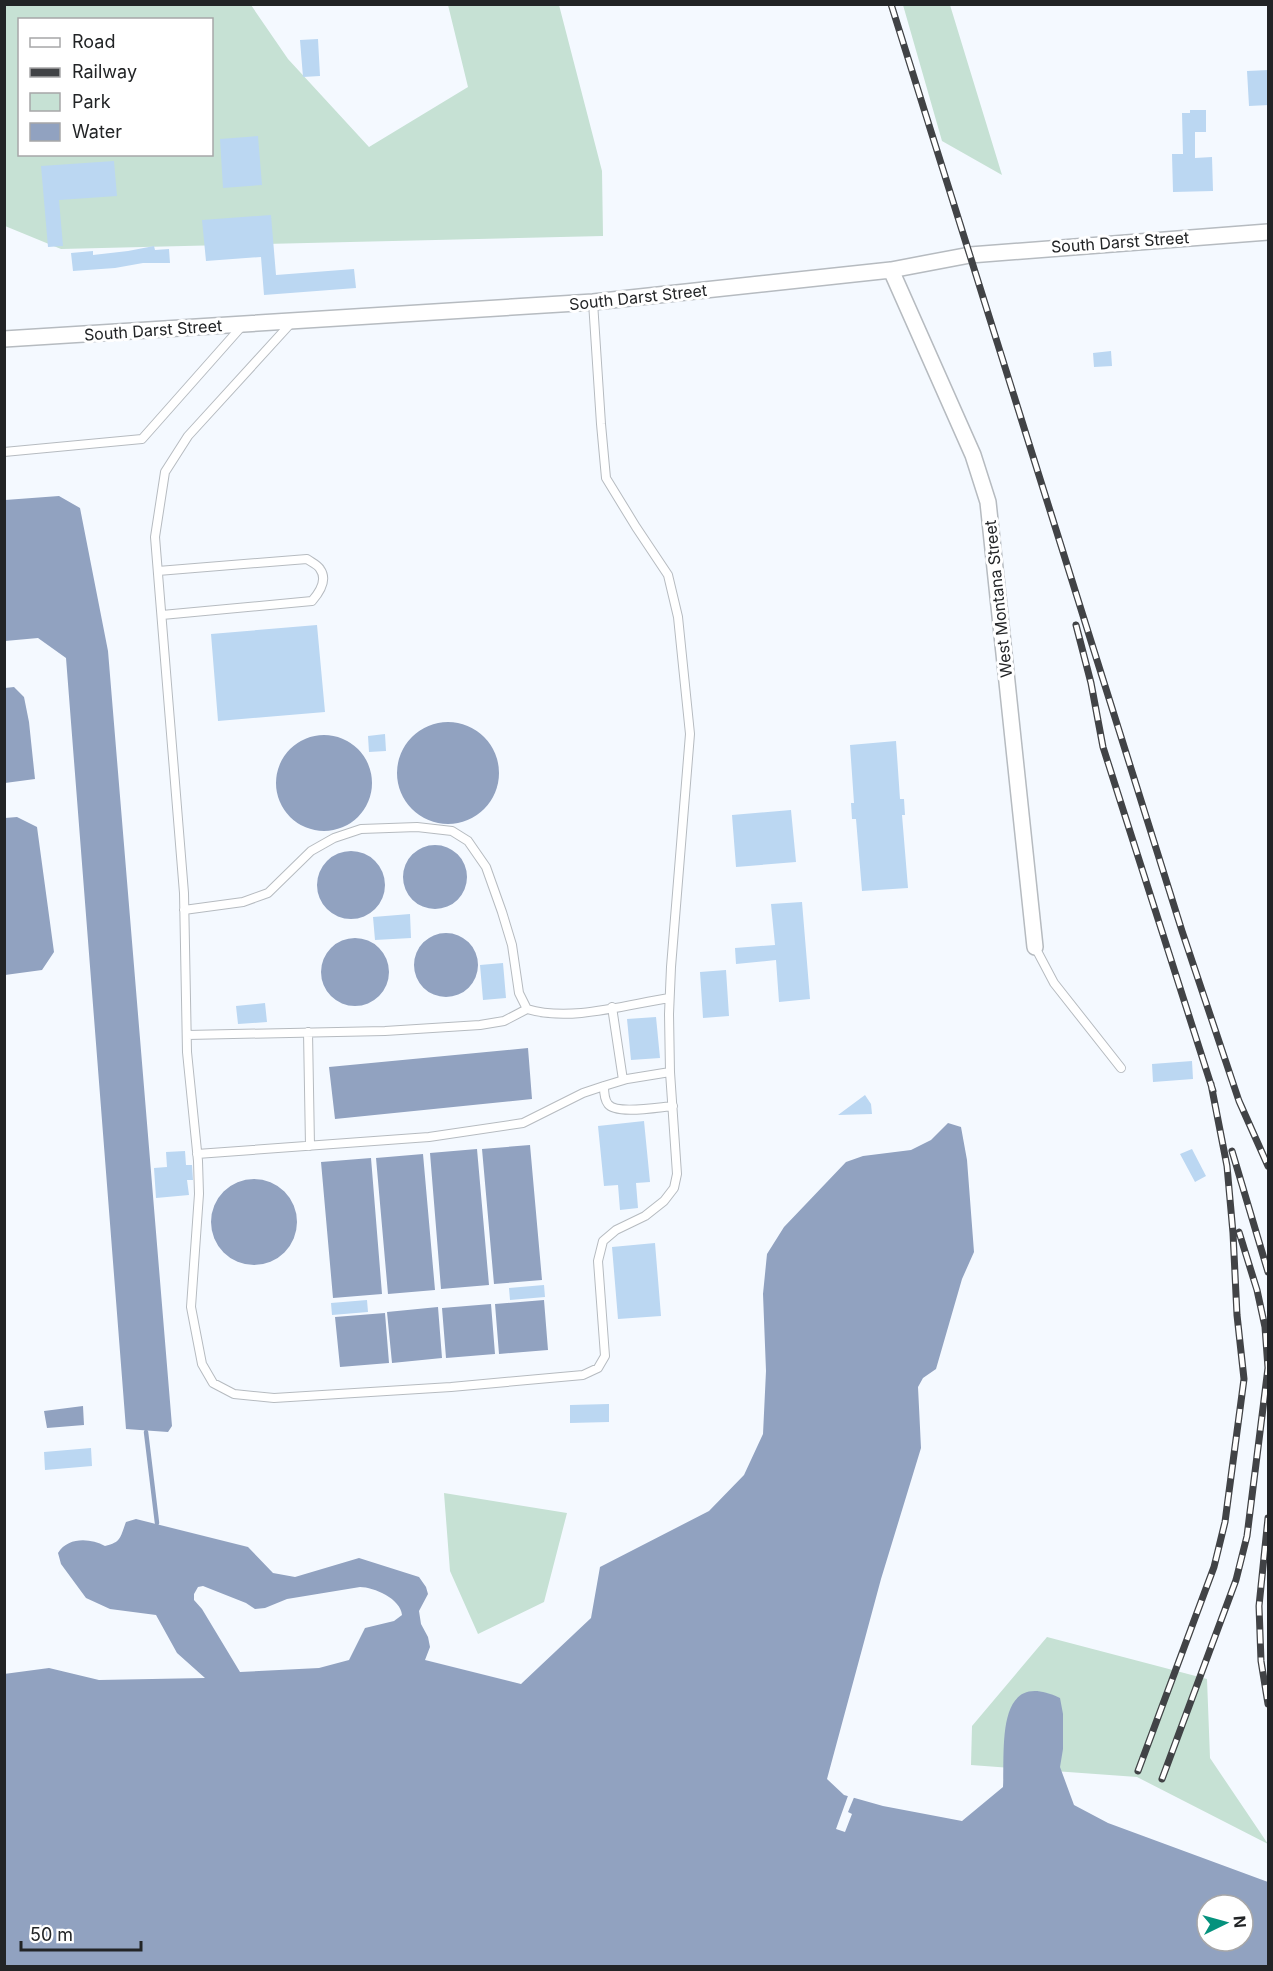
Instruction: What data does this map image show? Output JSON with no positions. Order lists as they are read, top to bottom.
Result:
{
  "streets": {
    "street": ["South Darst Street", "West Montana Street"]
  },
  "crossings": [
    ["South Darst Street", "West Montana Street"]
  ],
  "legend": [
    "Road",
    "Railway",
    "Park",
    "Water"
  ],
  "scale_bar": "50 m",
  "north": "right"
}
